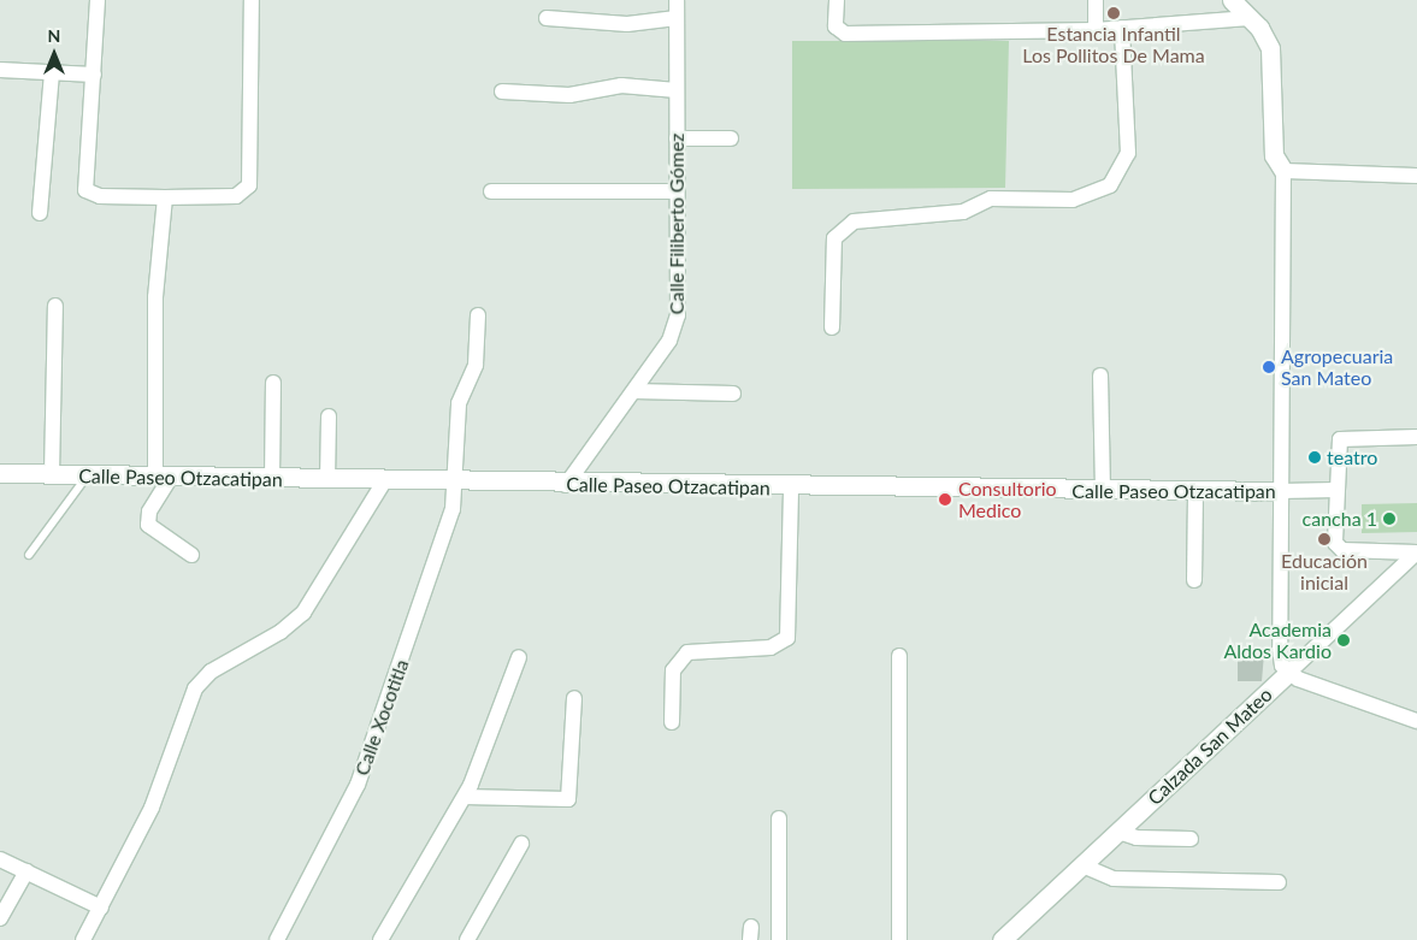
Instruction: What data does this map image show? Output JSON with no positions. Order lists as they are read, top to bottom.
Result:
{
  "streets": {
    "main road": ["Calle Paseo Otzacatipan", "Calzada San Mateo"],
    "street": ["Calle Filiberto Gómez", "Calle Xocotitla"]
  },
  "crossings": [
    ["Calle Filiberto Gómez", "Calle Paseo Otzacatipan"],
    ["Calle Paseo Otzacatipan", "Calle Xocotitla"]
  ],
  "places": [
    "Estancia Infantil Los Pollitos De Mama",
    "Agropecuaria San Mateo",
    "teatro",
    "Consultorio Medico",
    "cancha 1",
    "Educación inicial",
    "Academia Aldos Kardio"
  ],
  "north": "top"
}
